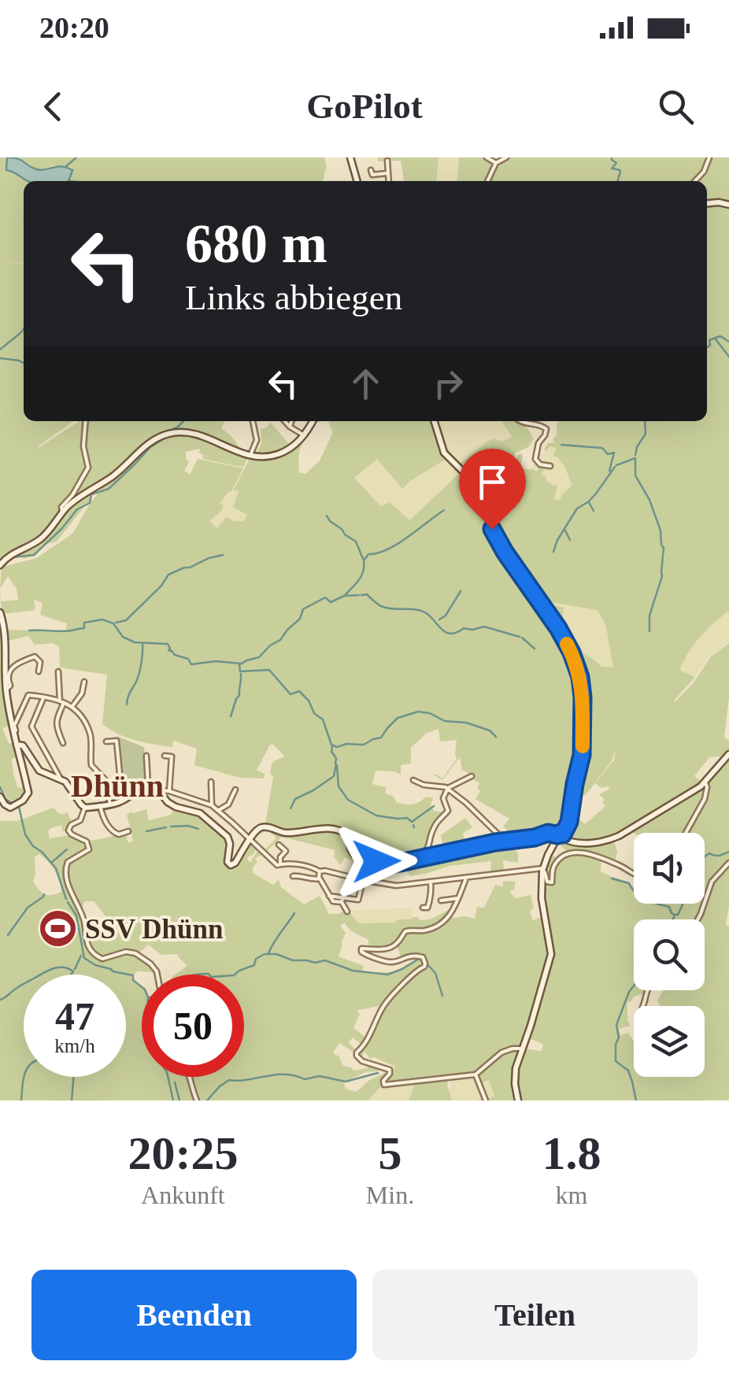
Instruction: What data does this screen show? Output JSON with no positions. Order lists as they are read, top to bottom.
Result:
{
  "districts": ["Dhünn"],
  "places": {
    "sports": ["SSV Dhünn"]
  },
  "page": {
    "status": "20:20",
    "header": "GoPilot",
    "turn": ["680 m", "Links abbiegen"],
    "speed": "47 km/h",
    "limit": "50",
    "eta": [
      "20:25",
      "Ankunft",
      "5",
      "Min.",
      "1.8",
      "km"
    ],
    "buttons": ["Beenden", "Teilen"]
  }
}
